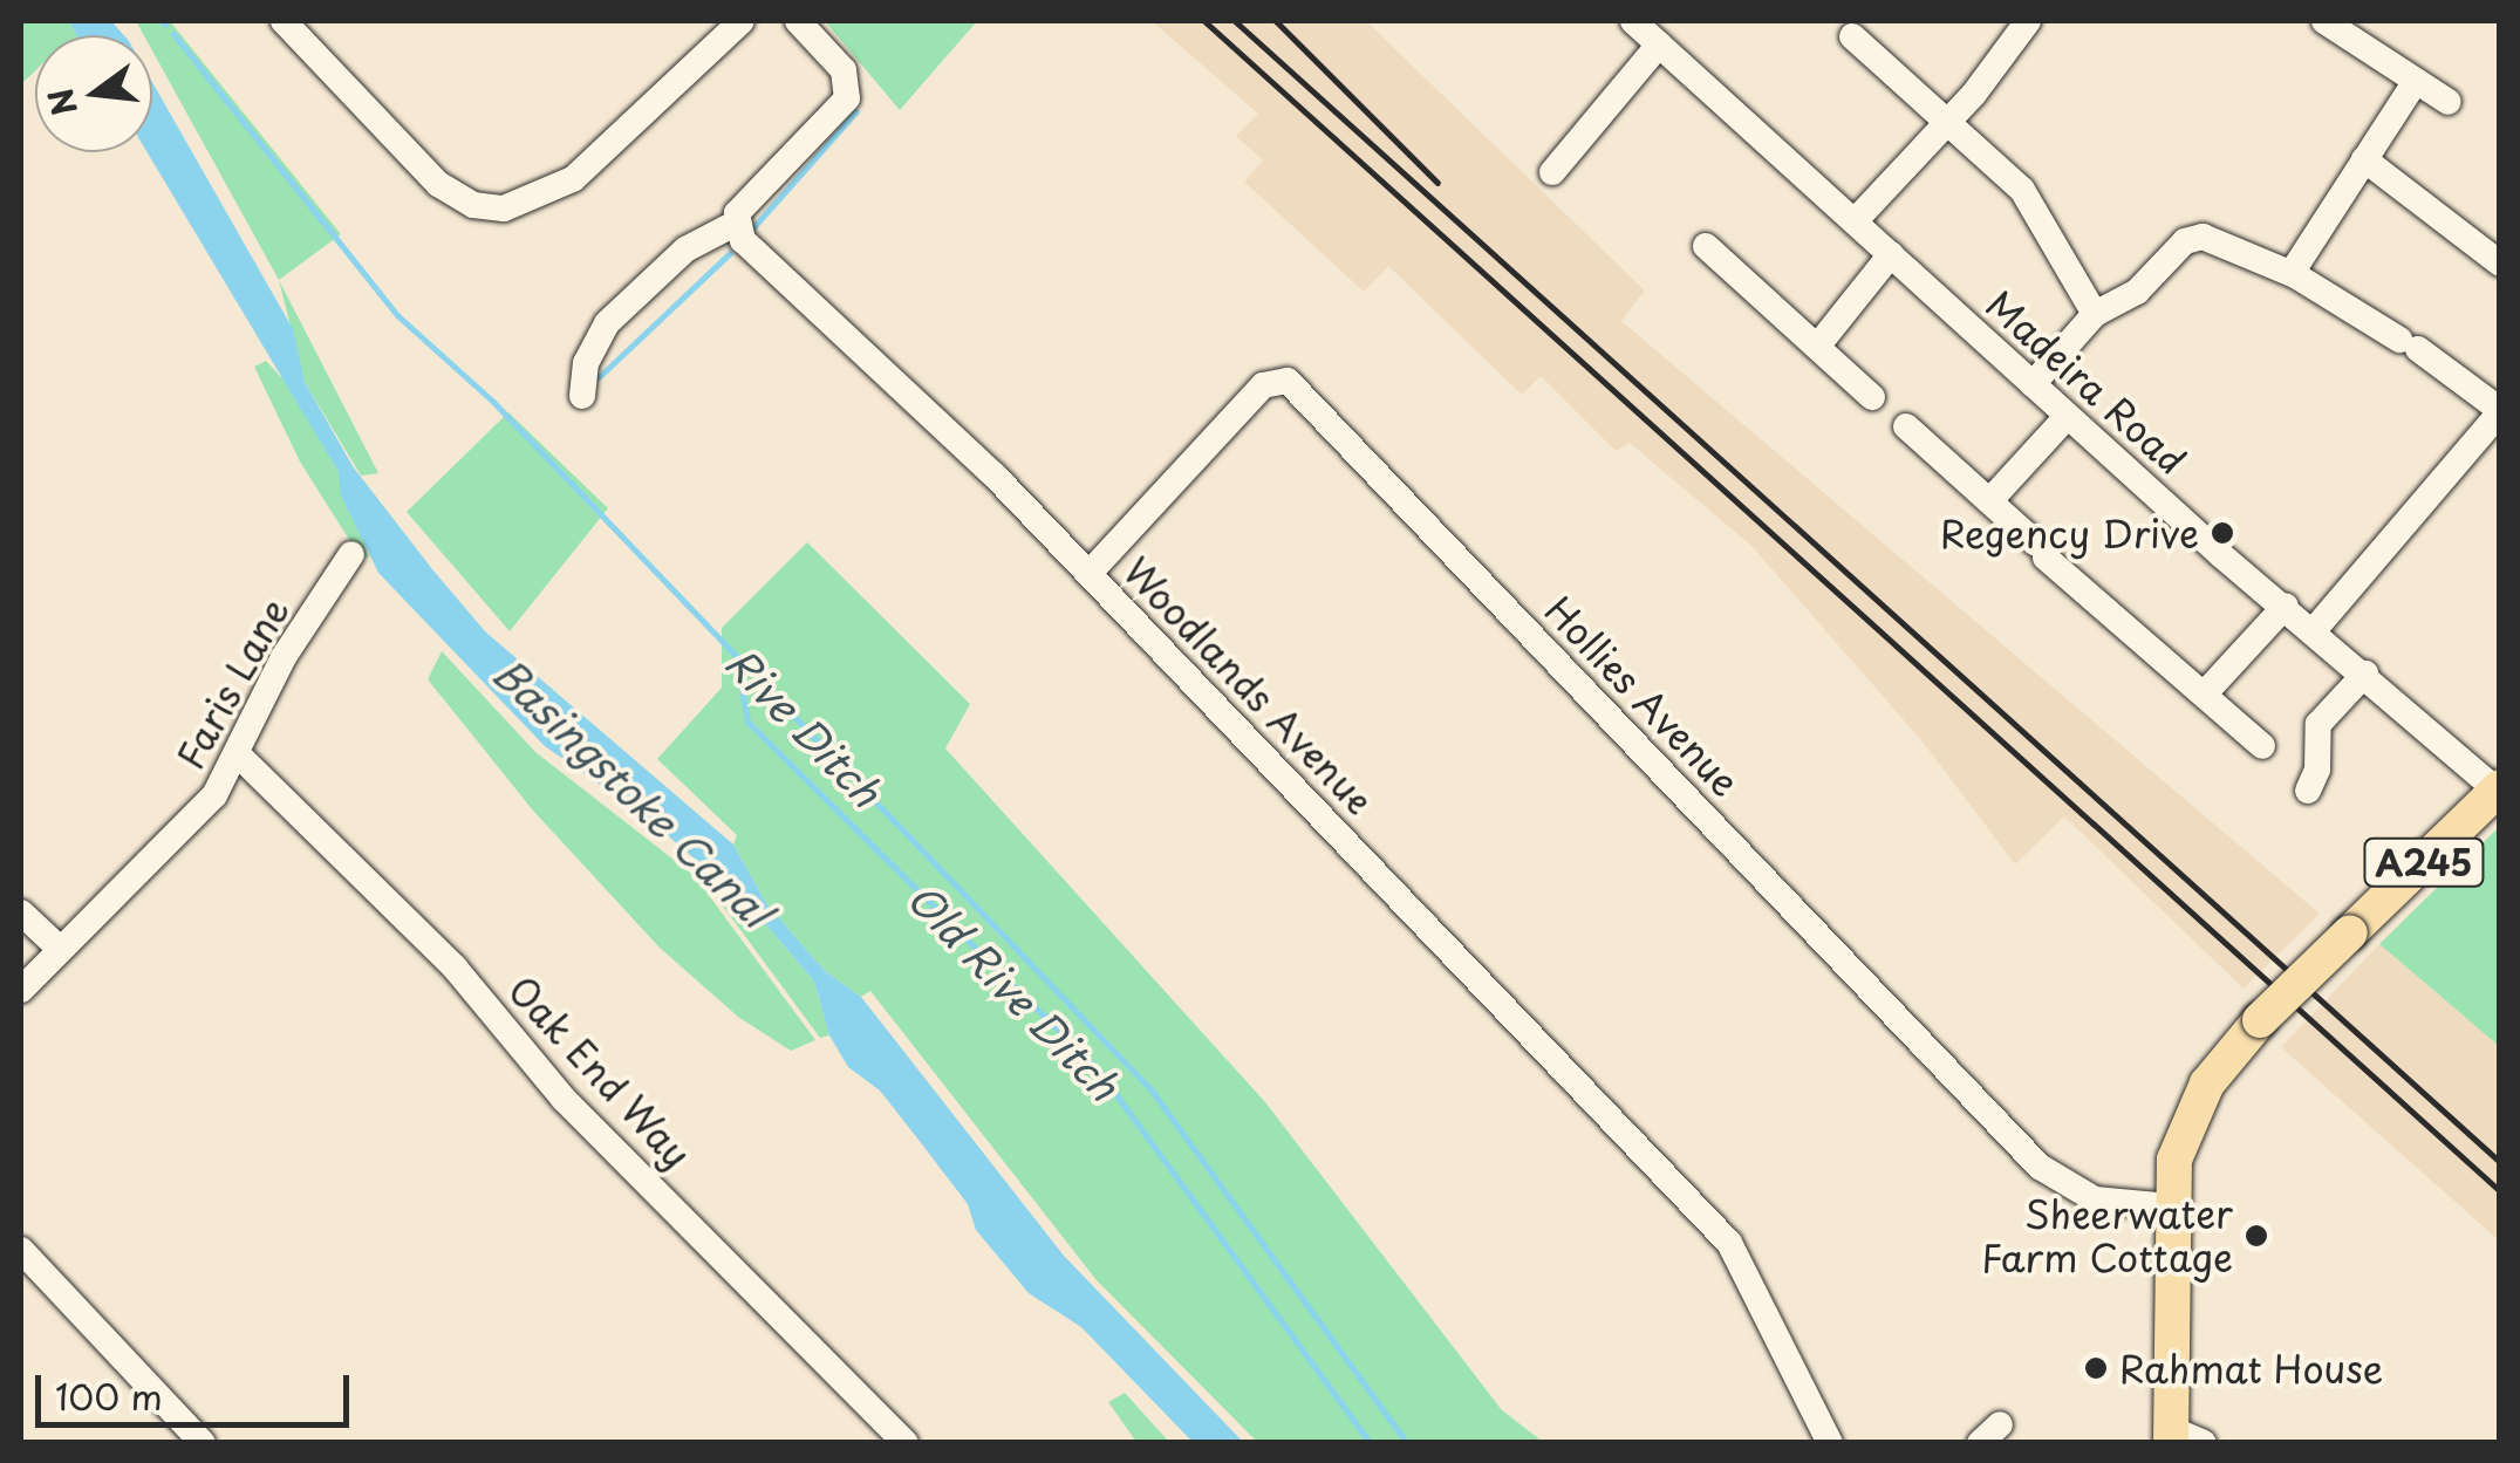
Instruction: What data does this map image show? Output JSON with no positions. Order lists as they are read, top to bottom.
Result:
{
  "streets": {
    "main road": ["A245"],
    "street": [
      "Madeira Road",
      "Faris Lane",
      "Woodlands Avenue",
      "Hollies Avenue",
      "Oak End Way"
    ]
  },
  "crossings": [
    ["Madeira Road", "A245"],
    ["Faris Lane", "Oak End Way"],
    ["Woodlands Avenue", "Hollies Avenue"],
    ["Hollies Avenue", "A245"]
  ],
  "water": ["Rive Ditch", "Basingstoke Canal", "Old Rive Ditch"],
  "places": ["Regency Drive", "Sheerwater Farm Cottage", "Rahmat House"],
  "scale_bar": "100 m",
  "north": "left"
}
